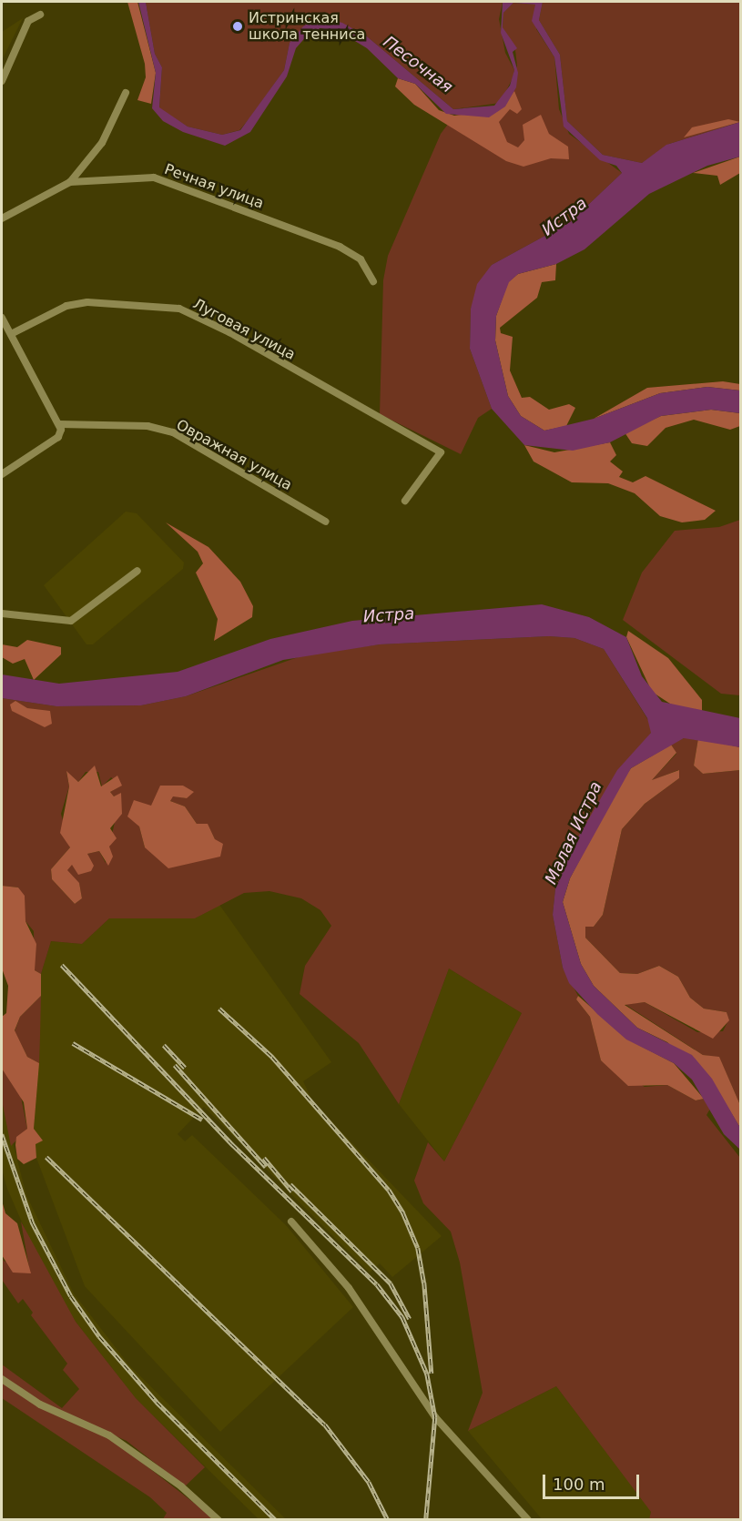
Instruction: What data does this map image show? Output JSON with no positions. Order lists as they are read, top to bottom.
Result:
{
  "streets": {
    "street": ["Речная улица", "Луговая улица", "Овражная улица"]
  },
  "water": ["Песочная", "Истра", "Малая Истра"],
  "places": ["Истринская школа тенниса"],
  "scale_bar": "100 m"
}
